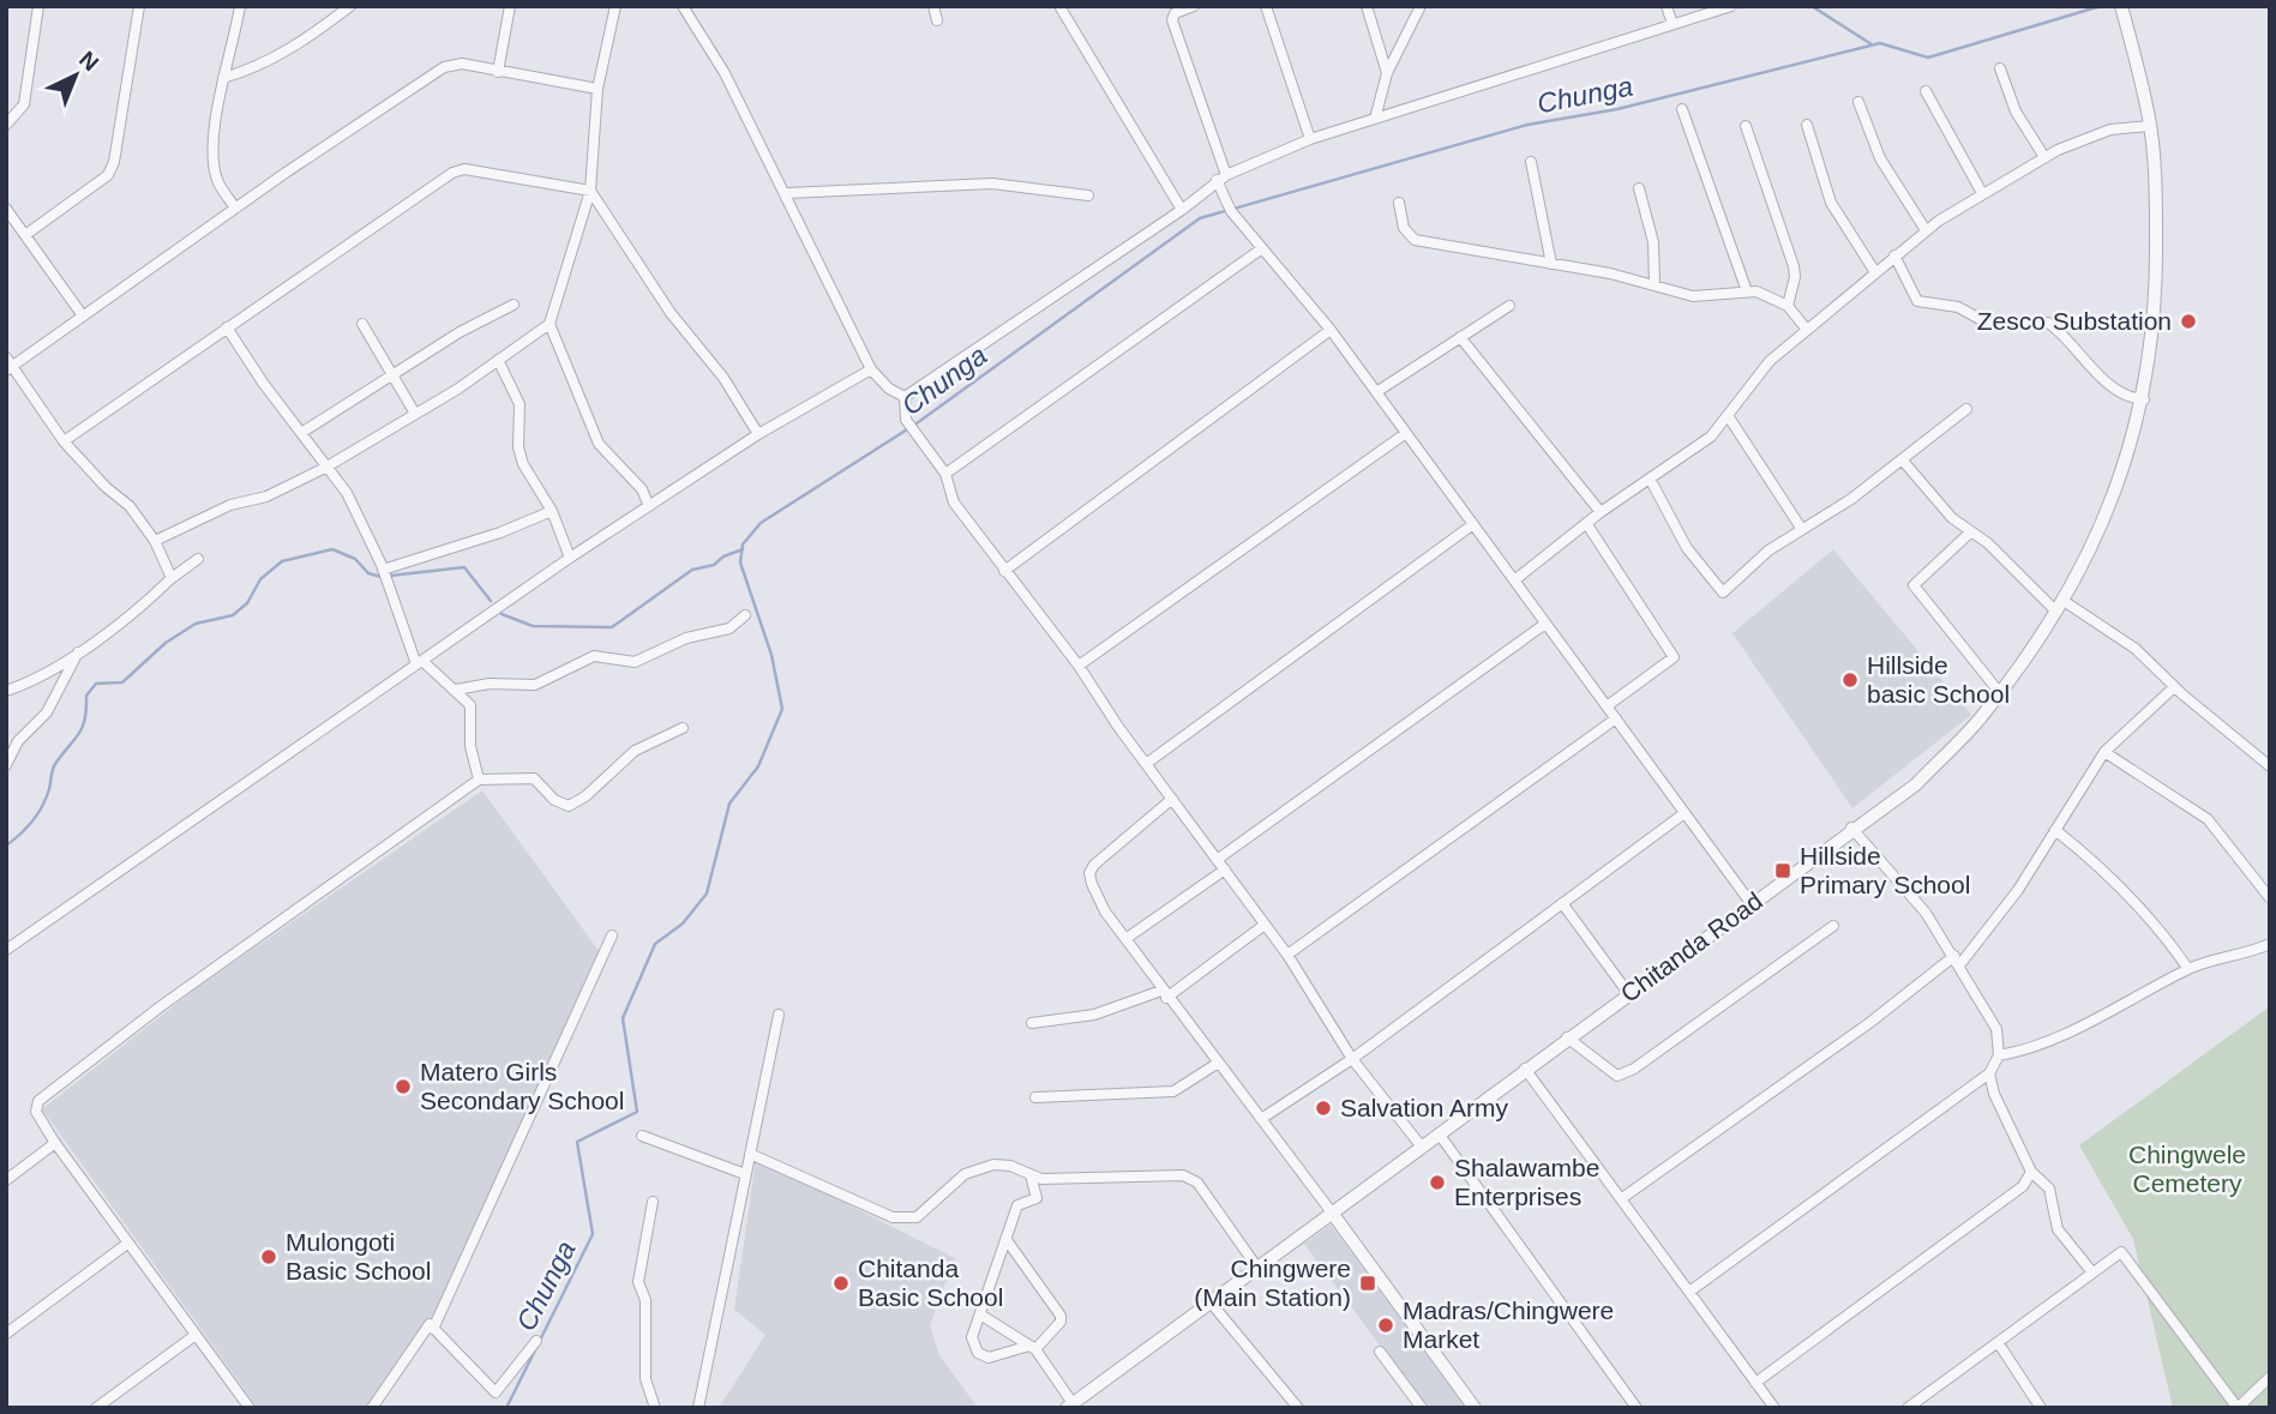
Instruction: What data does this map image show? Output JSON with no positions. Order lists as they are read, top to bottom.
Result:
{
  "streets": {
    "street": ["Chitanda Road"]
  },
  "water": ["Chunga"],
  "parks": ["Chingwele Cemetery"],
  "places": {
    "other": [
      "Zesco Substation",
      "Hillside basic School",
      "Matero Girls Secondary School",
      "Salvation Army",
      "Shalawambe Enterprises",
      "Mulongoti Basic School",
      "Chitanda Basic School",
      "Madras/Chingwere Market"
    ],
    "transit": ["Hillside Primary School", "Chingwere (Main Station)"]
  },
  "north": "top right"
}
